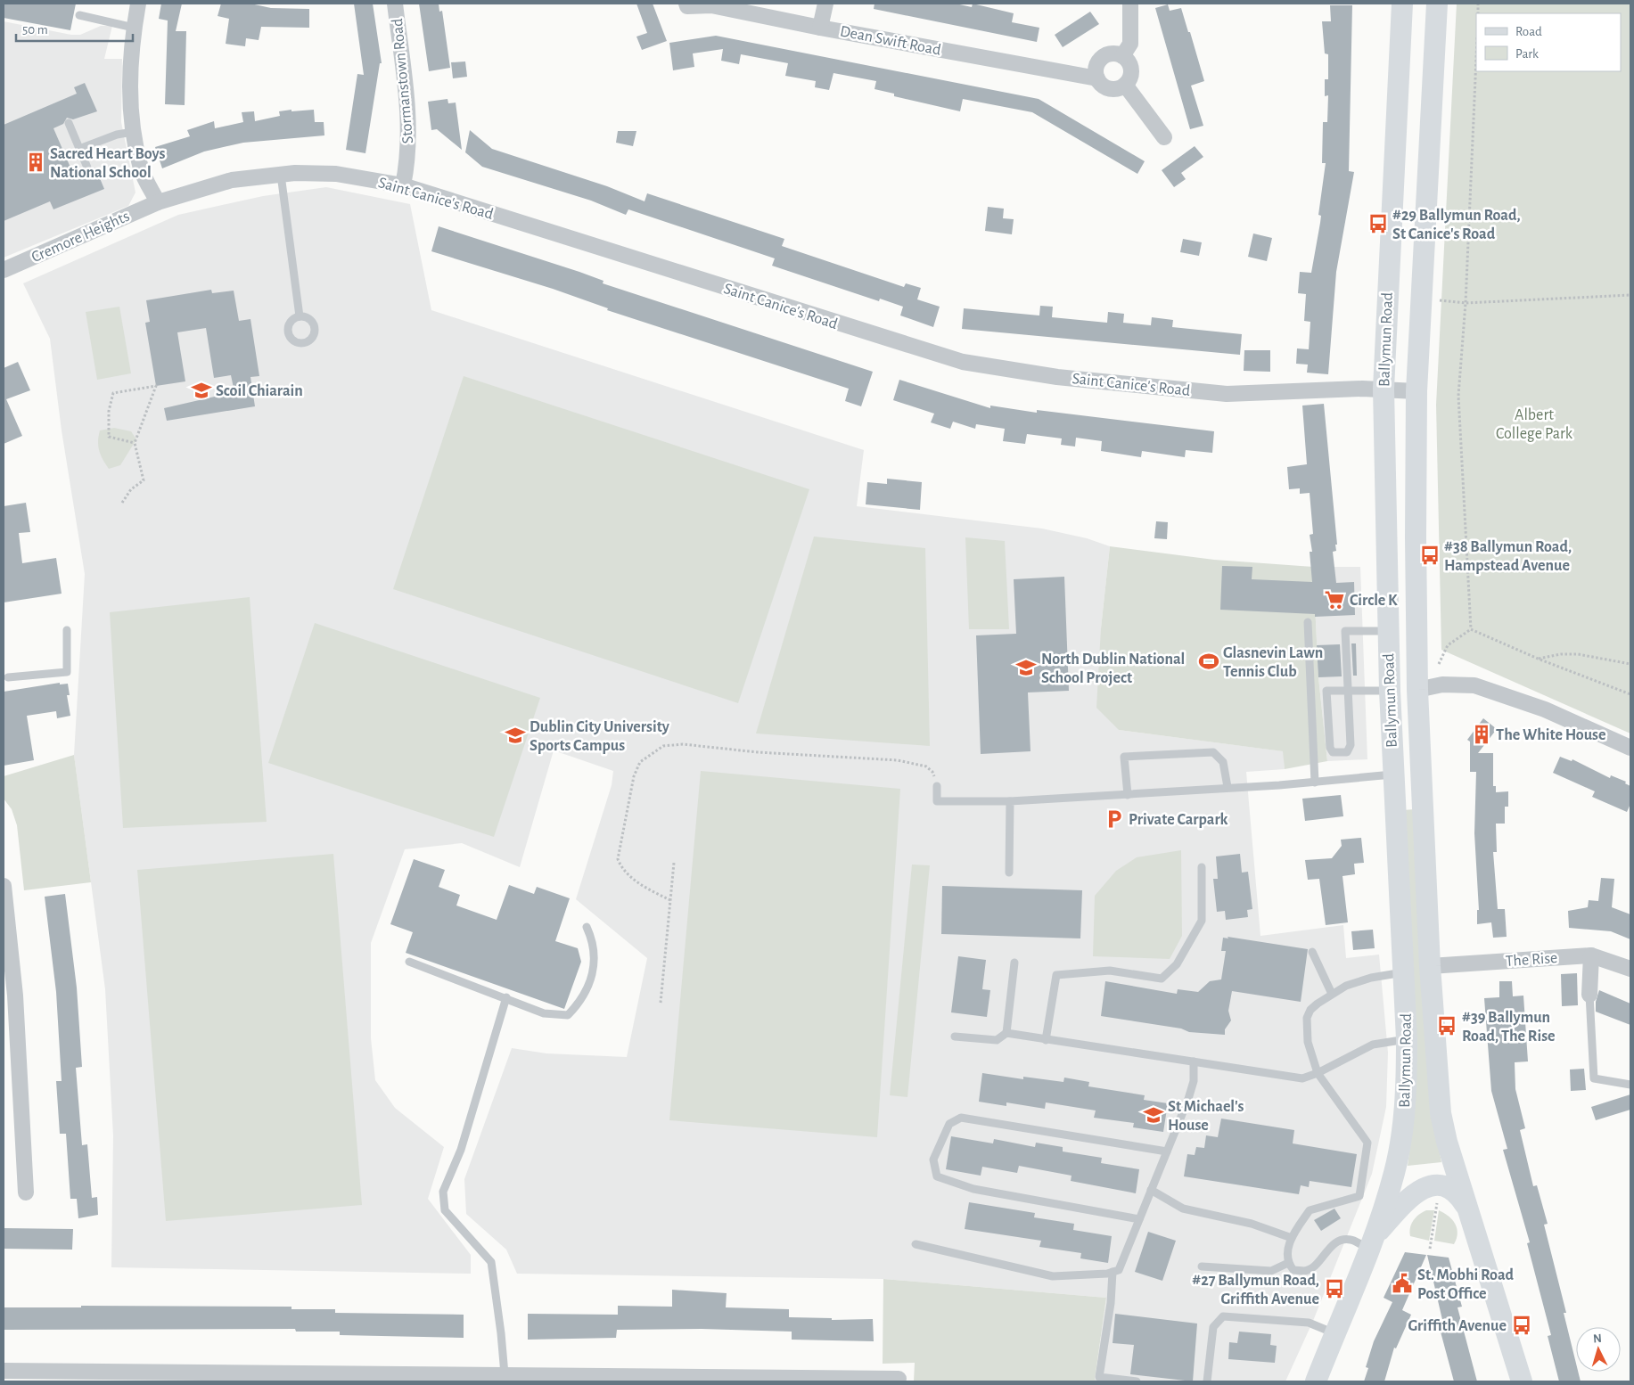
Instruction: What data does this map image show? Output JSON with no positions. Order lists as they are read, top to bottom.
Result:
{
  "streets": {
    "main road": ["Ballymun Road"],
    "street": [
      "Dean Swift Road",
      "Stormanstown Road",
      "Saint Canice's Road",
      "Cremore Heights",
      "The Rise"
    ]
  },
  "crossings": [
    ["Stormanstown Road", "Saint Canice's Road"],
    ["Saint Canice's Road", "Cremore Heights"],
    ["Saint Canice's Road", "Ballymun Road"],
    ["Ballymun Road", "The Rise"]
  ],
  "parks": ["Albert College Park"],
  "places": {
    "building": ["Sacred Heart Boys National School", "The White House"],
    "bus stop": [
      "#29 Ballymun Road, St Canice's Road",
      "#38 Ballymun Road, Hampstead Avenue",
      "#39 Ballymun Road, The Rise",
      "#27 Ballymun Road, Griffith Avenue",
      "Griffith Avenue"
    ],
    "school or university": [
      "Scoil Chiarain",
      "North Dublin National School Project",
      "Dublin City University Sports Campus",
      "St Michael's House"
    ],
    "supermarket": ["Circle K"],
    "sports": ["Glasnevin Lawn Tennis Club"],
    "parking": ["Private Carpark"],
    "public building": ["St. Mobhi Road Post Office"]
  },
  "legend": ["Road", "Park"],
  "scale_bar": "50 m",
  "north": "top"
}
